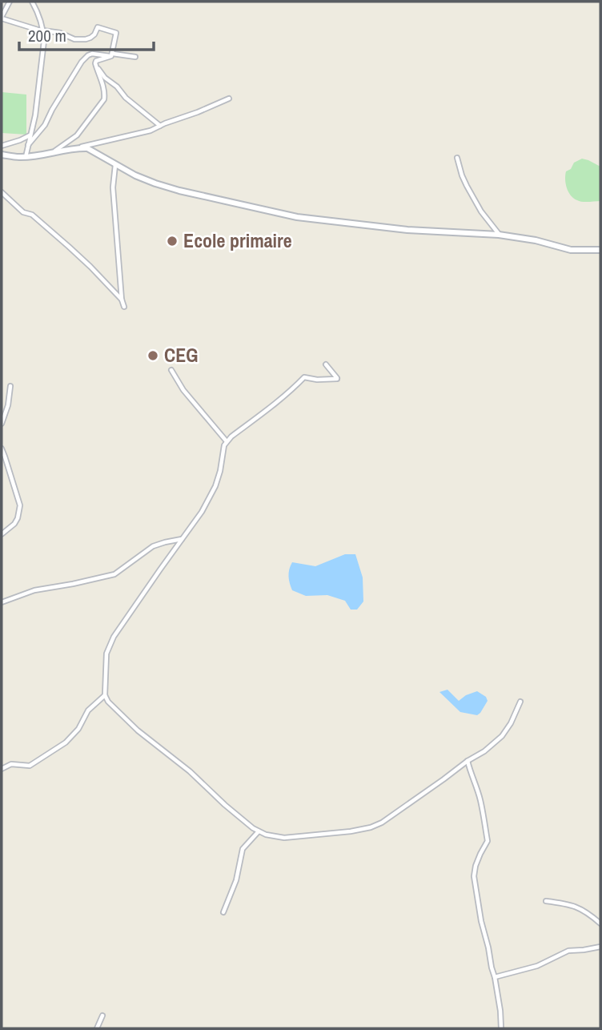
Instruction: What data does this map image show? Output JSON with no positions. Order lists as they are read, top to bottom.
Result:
{
  "places": ["Ecole primaire", "CEG"],
  "scale_bar": "200 m"
}
